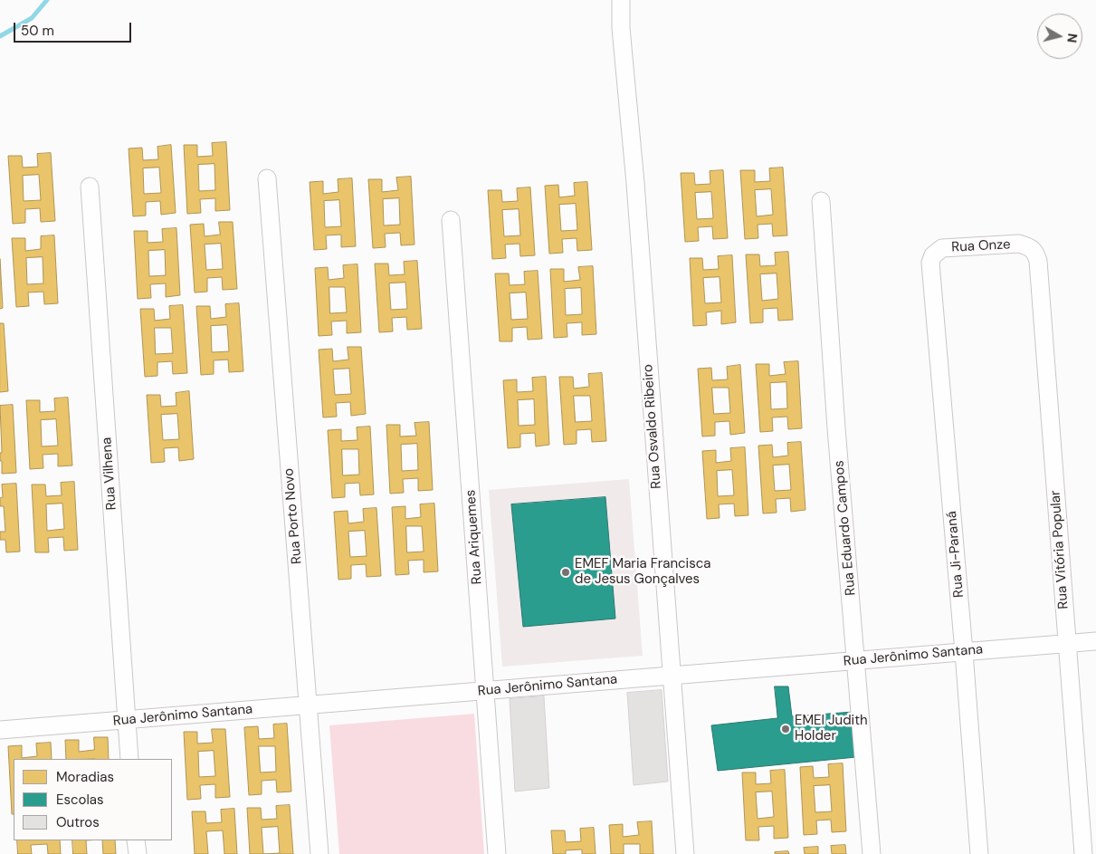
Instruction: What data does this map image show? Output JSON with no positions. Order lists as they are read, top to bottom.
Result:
{
  "streets": {
    "street": [
      "Rua Onze",
      "Rua Osvaldo Ribeiro",
      "Rua Vilhena",
      "Rua Porto Novo",
      "Rua Eduardo Campos",
      "Rua Ariquemes",
      "Rua Vitória Popular",
      "Rua Ji-Paraná",
      "Rua Jerônimo Santana"
    ]
  },
  "crossings": [
    ["Rua Onze", "Rua Vitória Popular"],
    ["Rua Onze", "Rua Ji-Paraná"],
    ["Rua Osvaldo Ribeiro", "Rua Jerônimo Santana"],
    ["Rua Vilhena", "Rua Jerônimo Santana"],
    ["Rua Porto Novo", "Rua Jerônimo Santana"],
    ["Rua Eduardo Campos", "Rua Jerônimo Santana"],
    ["Rua Ariquemes", "Rua Jerônimo Santana"],
    ["Rua Vitória Popular", "Rua Jerônimo Santana"],
    ["Rua Ji-Paraná", "Rua Jerônimo Santana"]
  ],
  "places": ["EMEF Maria Francisca de Jesus Gonçalves", "EMEI Judith Holder"],
  "legend": ["Moradias", "Escolas", "Outros"],
  "scale_bar": "50 m",
  "north": "right"
}
